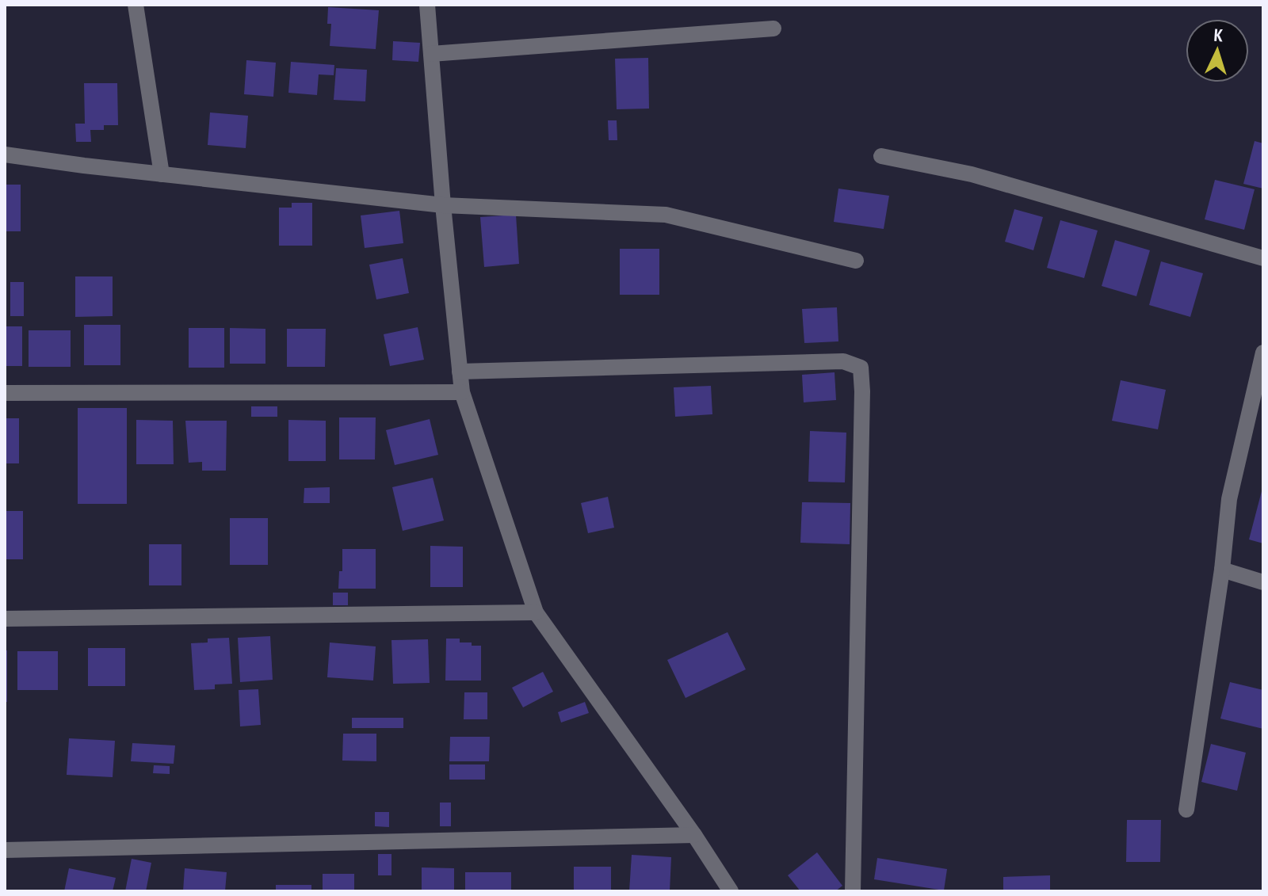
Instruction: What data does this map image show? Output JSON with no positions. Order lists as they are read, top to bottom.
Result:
{
  "north": "top"
}
